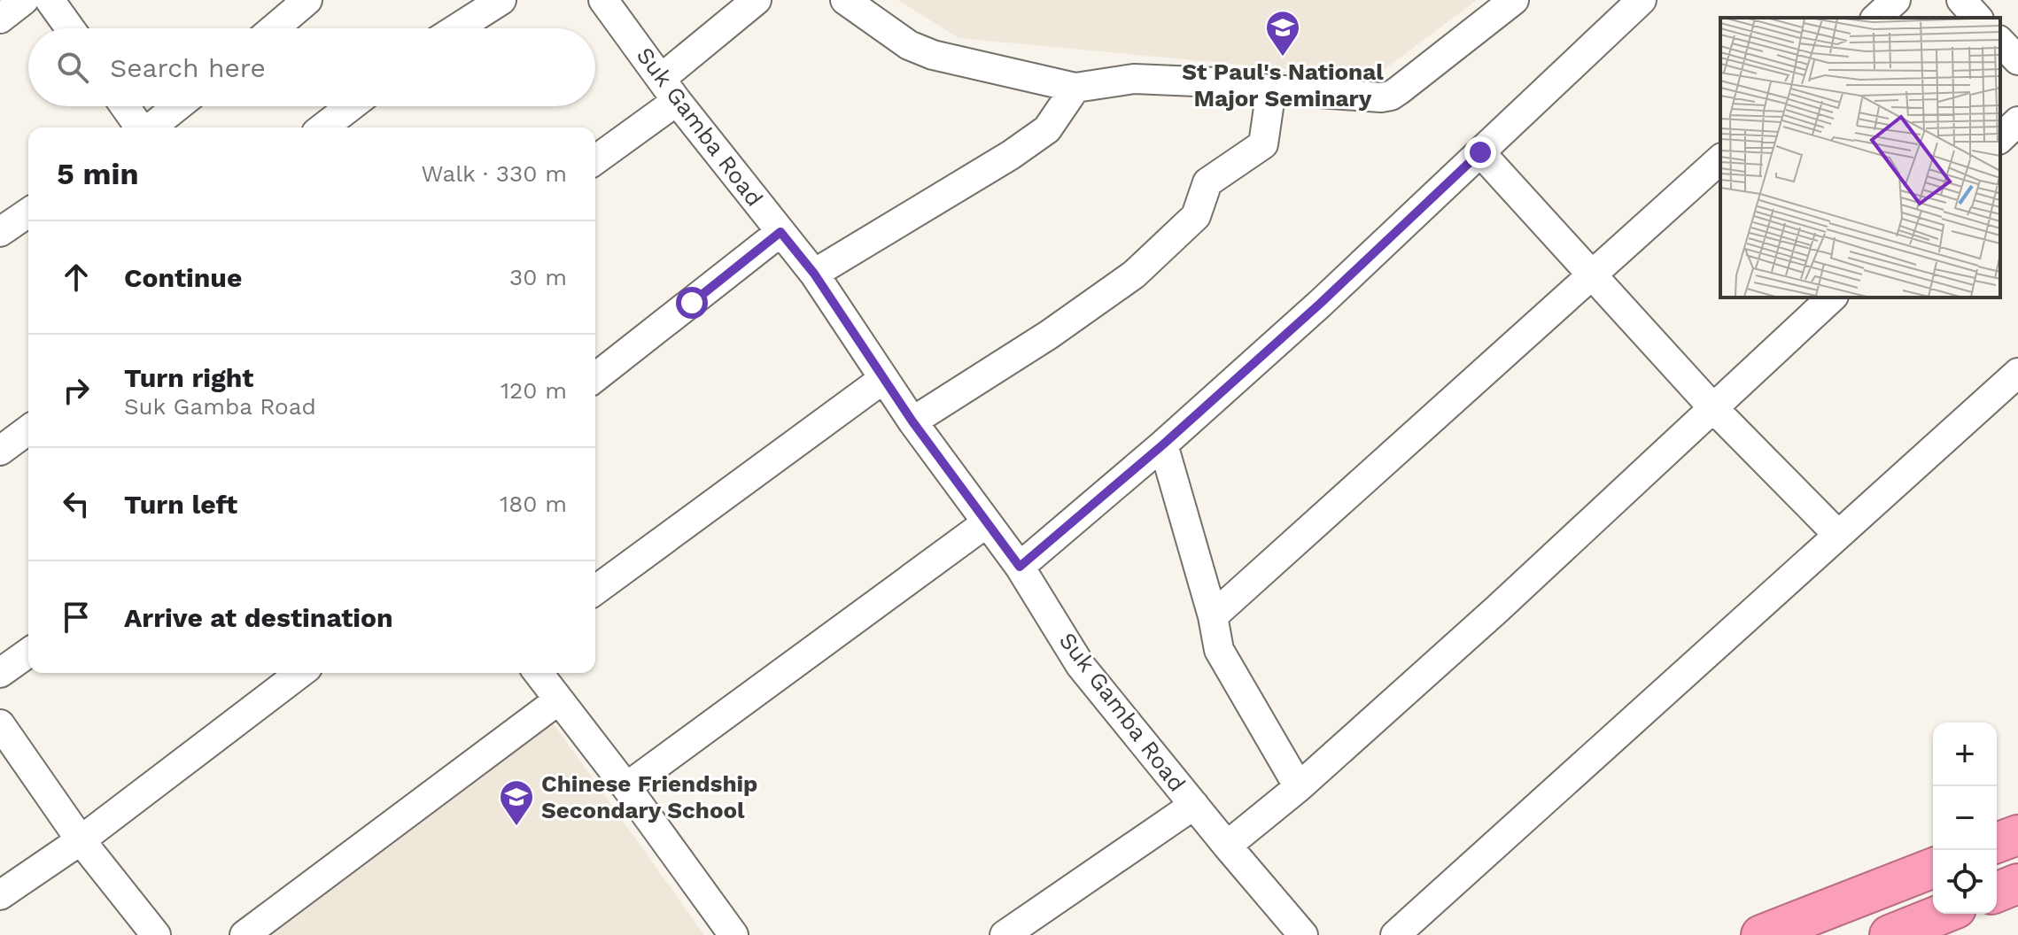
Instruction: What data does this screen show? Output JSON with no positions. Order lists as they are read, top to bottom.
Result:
{
  "streets": {
    "street": ["Suk Gamba Road"]
  },
  "places": {
    "school or university": ["St Paul's National Major Seminary", "Chinese Friendship Secondary School"]
  },
  "page": {
    "search": "Search here",
    "heading": ["5 min", "Walk · 330 m"],
    "list": [
      ["Continue", "30 m"],
      ["Turn right", "Suk Gamba Road", "120 m"],
      ["Turn left", "180 m"],
      "Arrive at destination"
    ],
    "map_buttons": ["+", "−"]
  }
}
